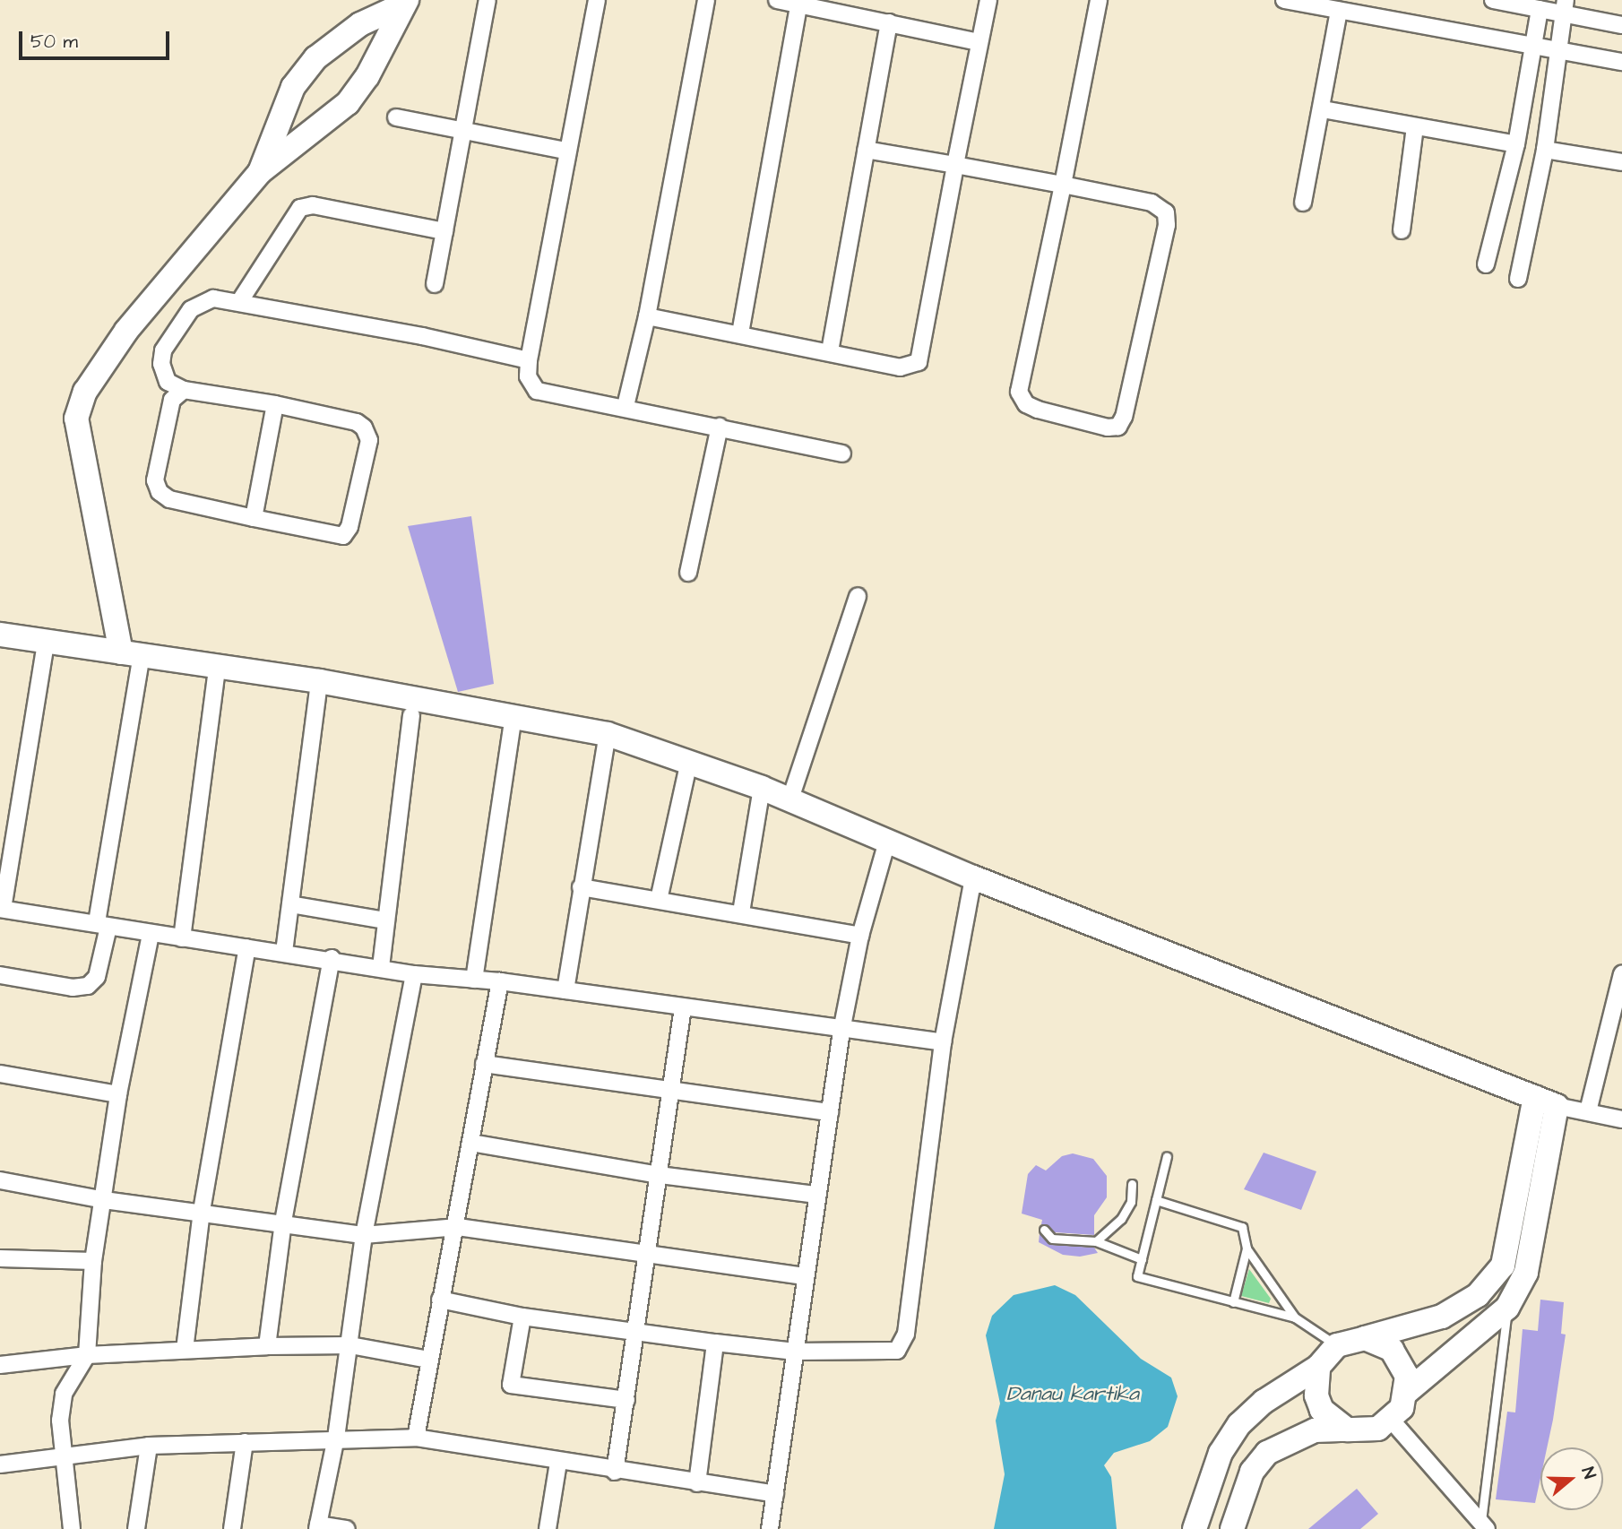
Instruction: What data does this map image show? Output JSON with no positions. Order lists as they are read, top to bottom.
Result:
{
  "water": ["Danau kartika"],
  "scale_bar": "50 m",
  "north": "right"
}
